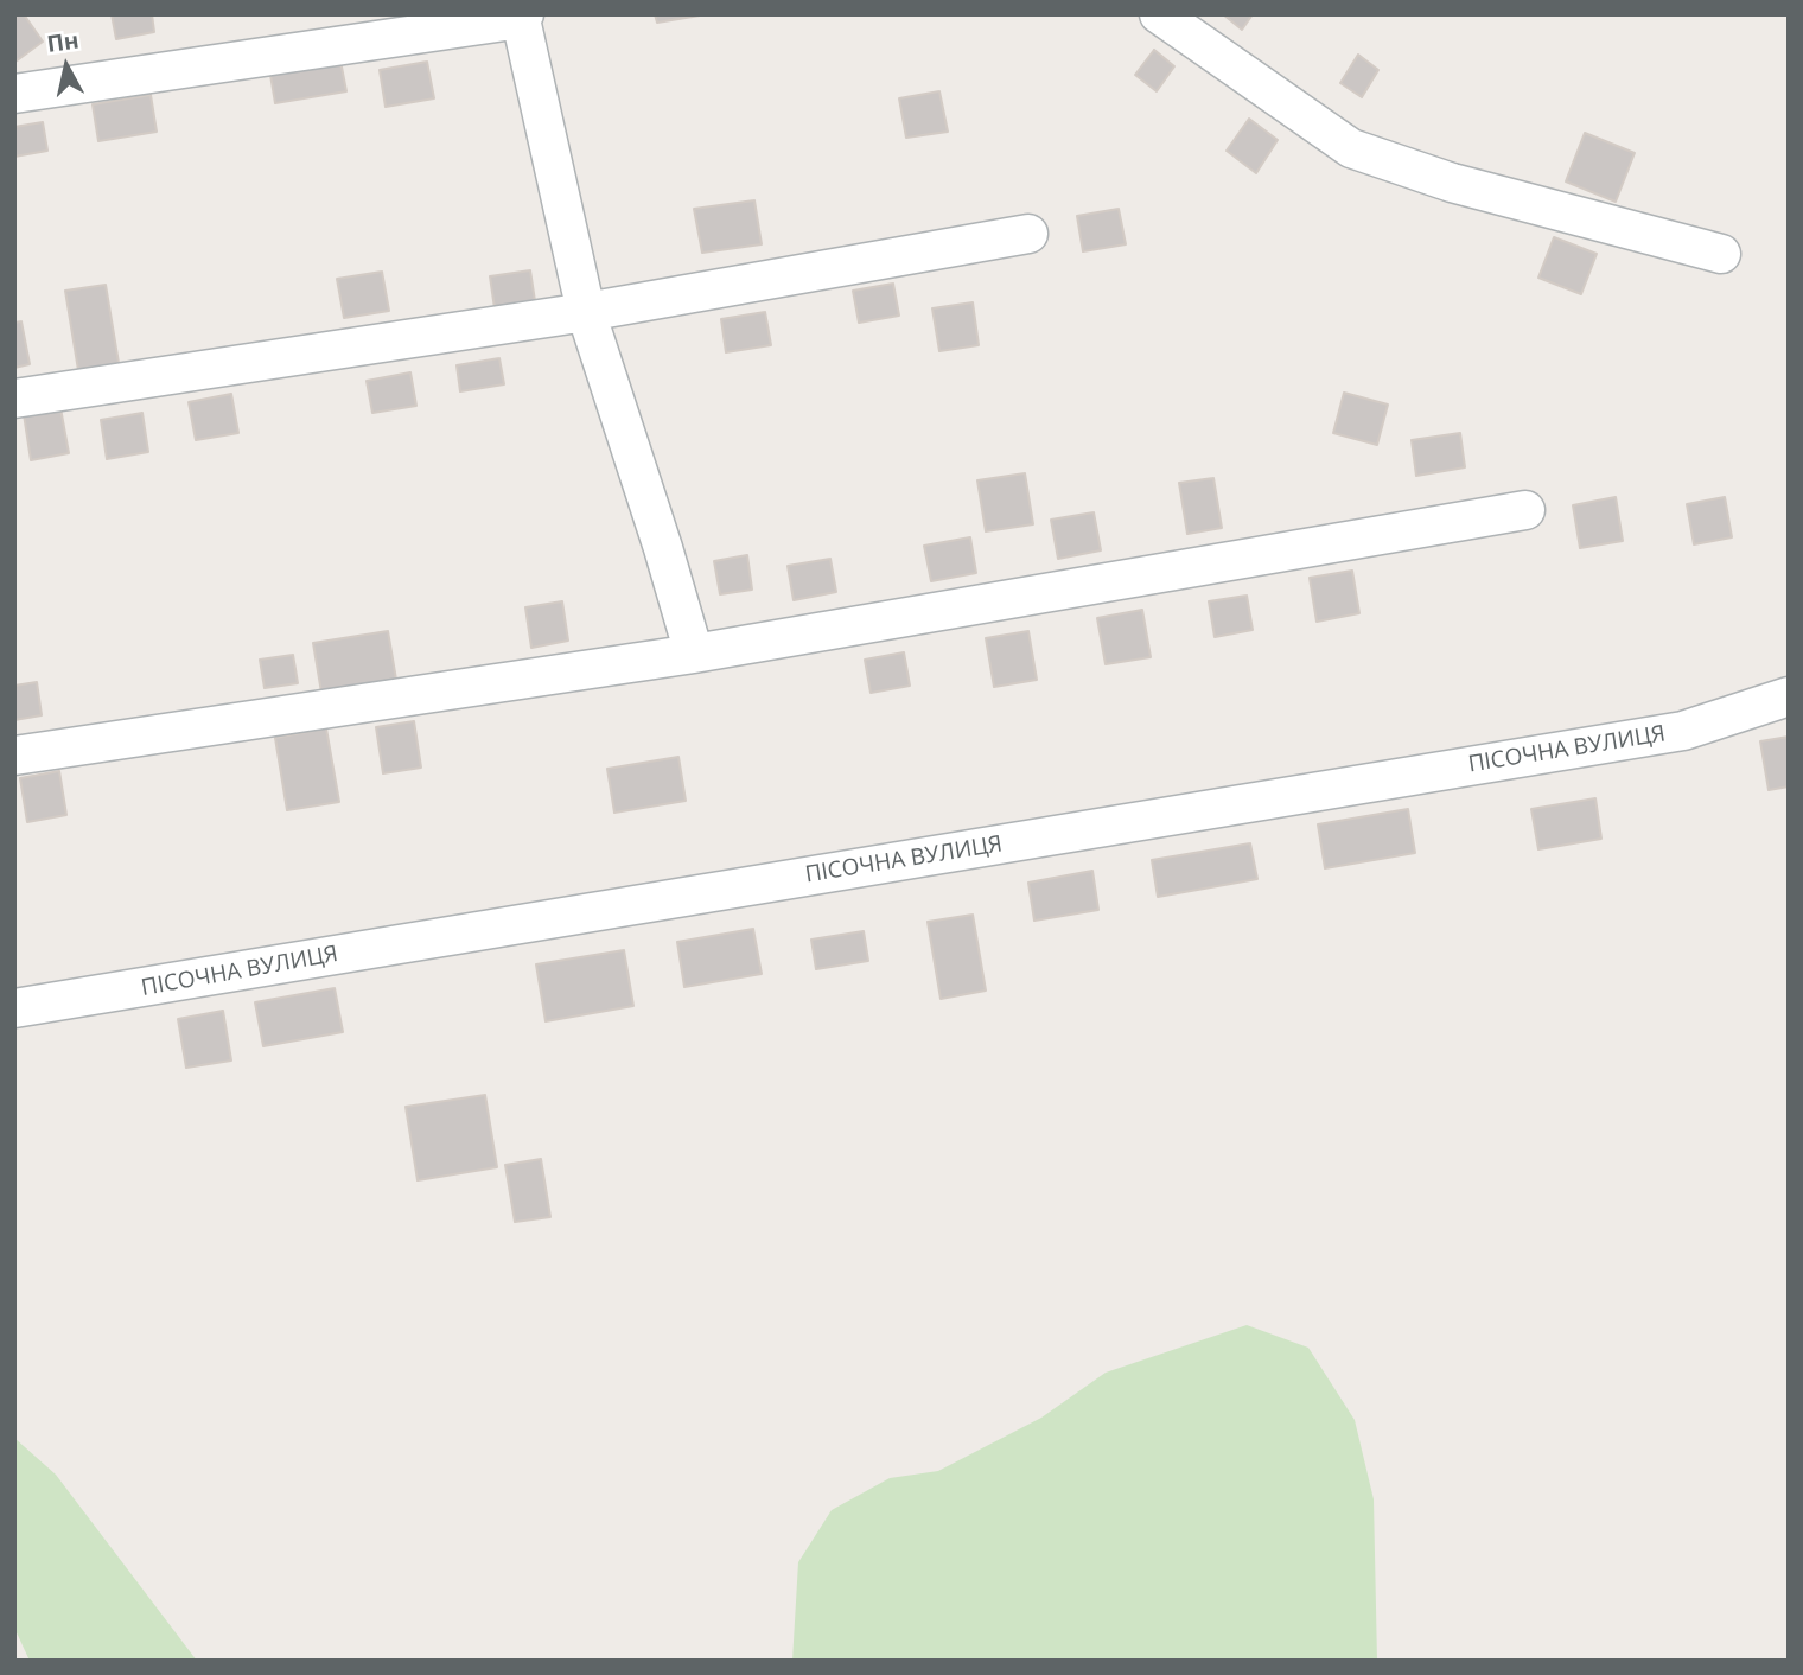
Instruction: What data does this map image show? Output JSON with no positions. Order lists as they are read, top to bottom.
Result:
{
  "streets": {
    "street": ["ПІСОЧНА ВУЛИЦЯ"]
  },
  "north": "top"
}
